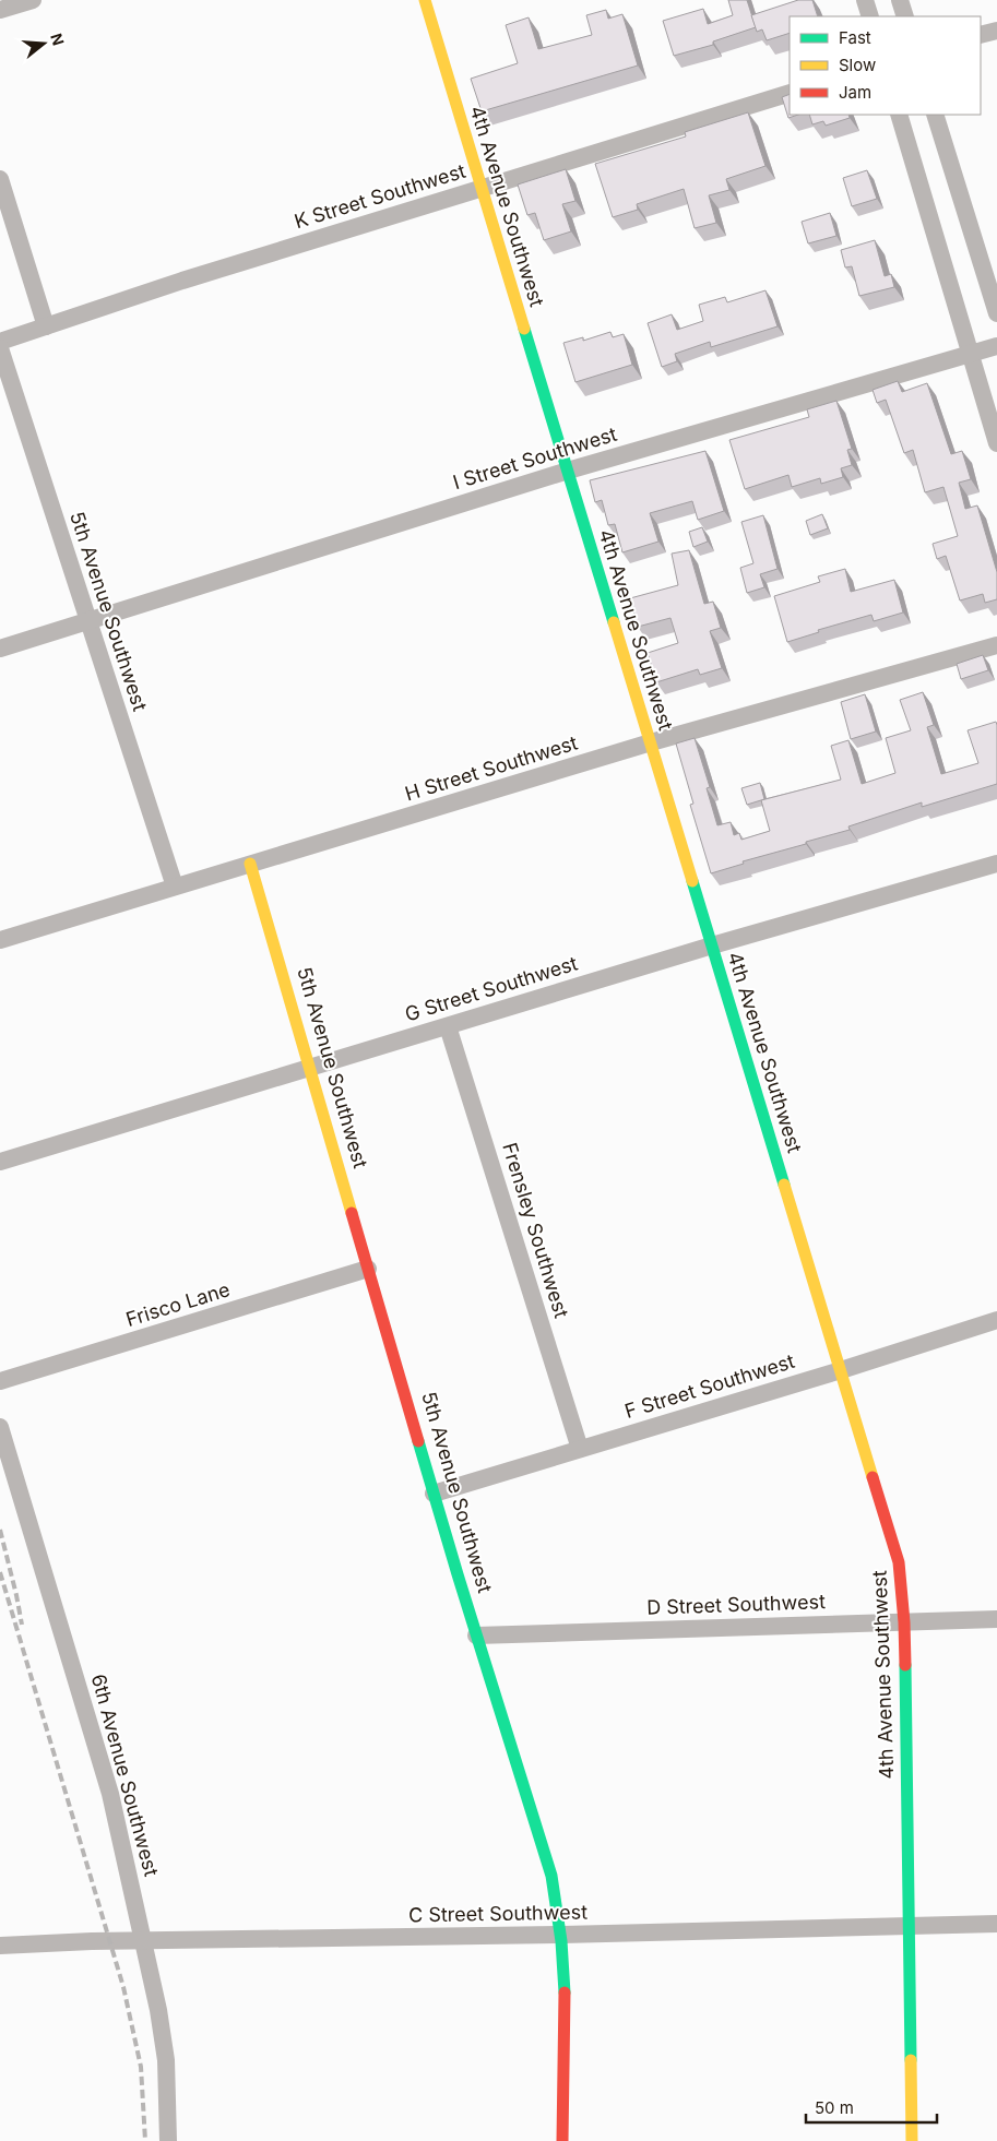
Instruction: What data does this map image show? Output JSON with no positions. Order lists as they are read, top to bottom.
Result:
{
  "streets": {
    "street": [
      "K Street Southwest",
      "4th Avenue Southwest",
      "I Street Southwest",
      "5th Avenue Southwest",
      "H Street Southwest",
      "G Street Southwest",
      "Frensley Southwest",
      "Frisco Lane",
      "F Street Southwest",
      "D Street Southwest",
      "6th Avenue Southwest",
      "C Street Southwest"
    ]
  },
  "crossings": [
    ["K Street Southwest", "4th Avenue Southwest"],
    ["4th Avenue Southwest", "I Street Southwest"],
    ["4th Avenue Southwest", "H Street Southwest"],
    ["4th Avenue Southwest", "G Street Southwest"],
    ["4th Avenue Southwest", "F Street Southwest"],
    ["4th Avenue Southwest", "D Street Southwest"],
    ["4th Avenue Southwest", "C Street Southwest"],
    ["I Street Southwest", "5th Avenue Southwest"],
    ["5th Avenue Southwest", "H Street Southwest"],
    ["5th Avenue Southwest", "G Street Southwest"],
    ["5th Avenue Southwest", "Frisco Lane"],
    ["5th Avenue Southwest", "F Street Southwest"],
    ["5th Avenue Southwest", "D Street Southwest"],
    ["5th Avenue Southwest", "C Street Southwest"],
    ["G Street Southwest", "Frensley Southwest"],
    ["Frensley Southwest", "F Street Southwest"],
    ["6th Avenue Southwest", "C Street Southwest"]
  ],
  "legend": ["Fast", "Slow", "Jam"],
  "scale_bar": "50 m",
  "north": "right"
}
